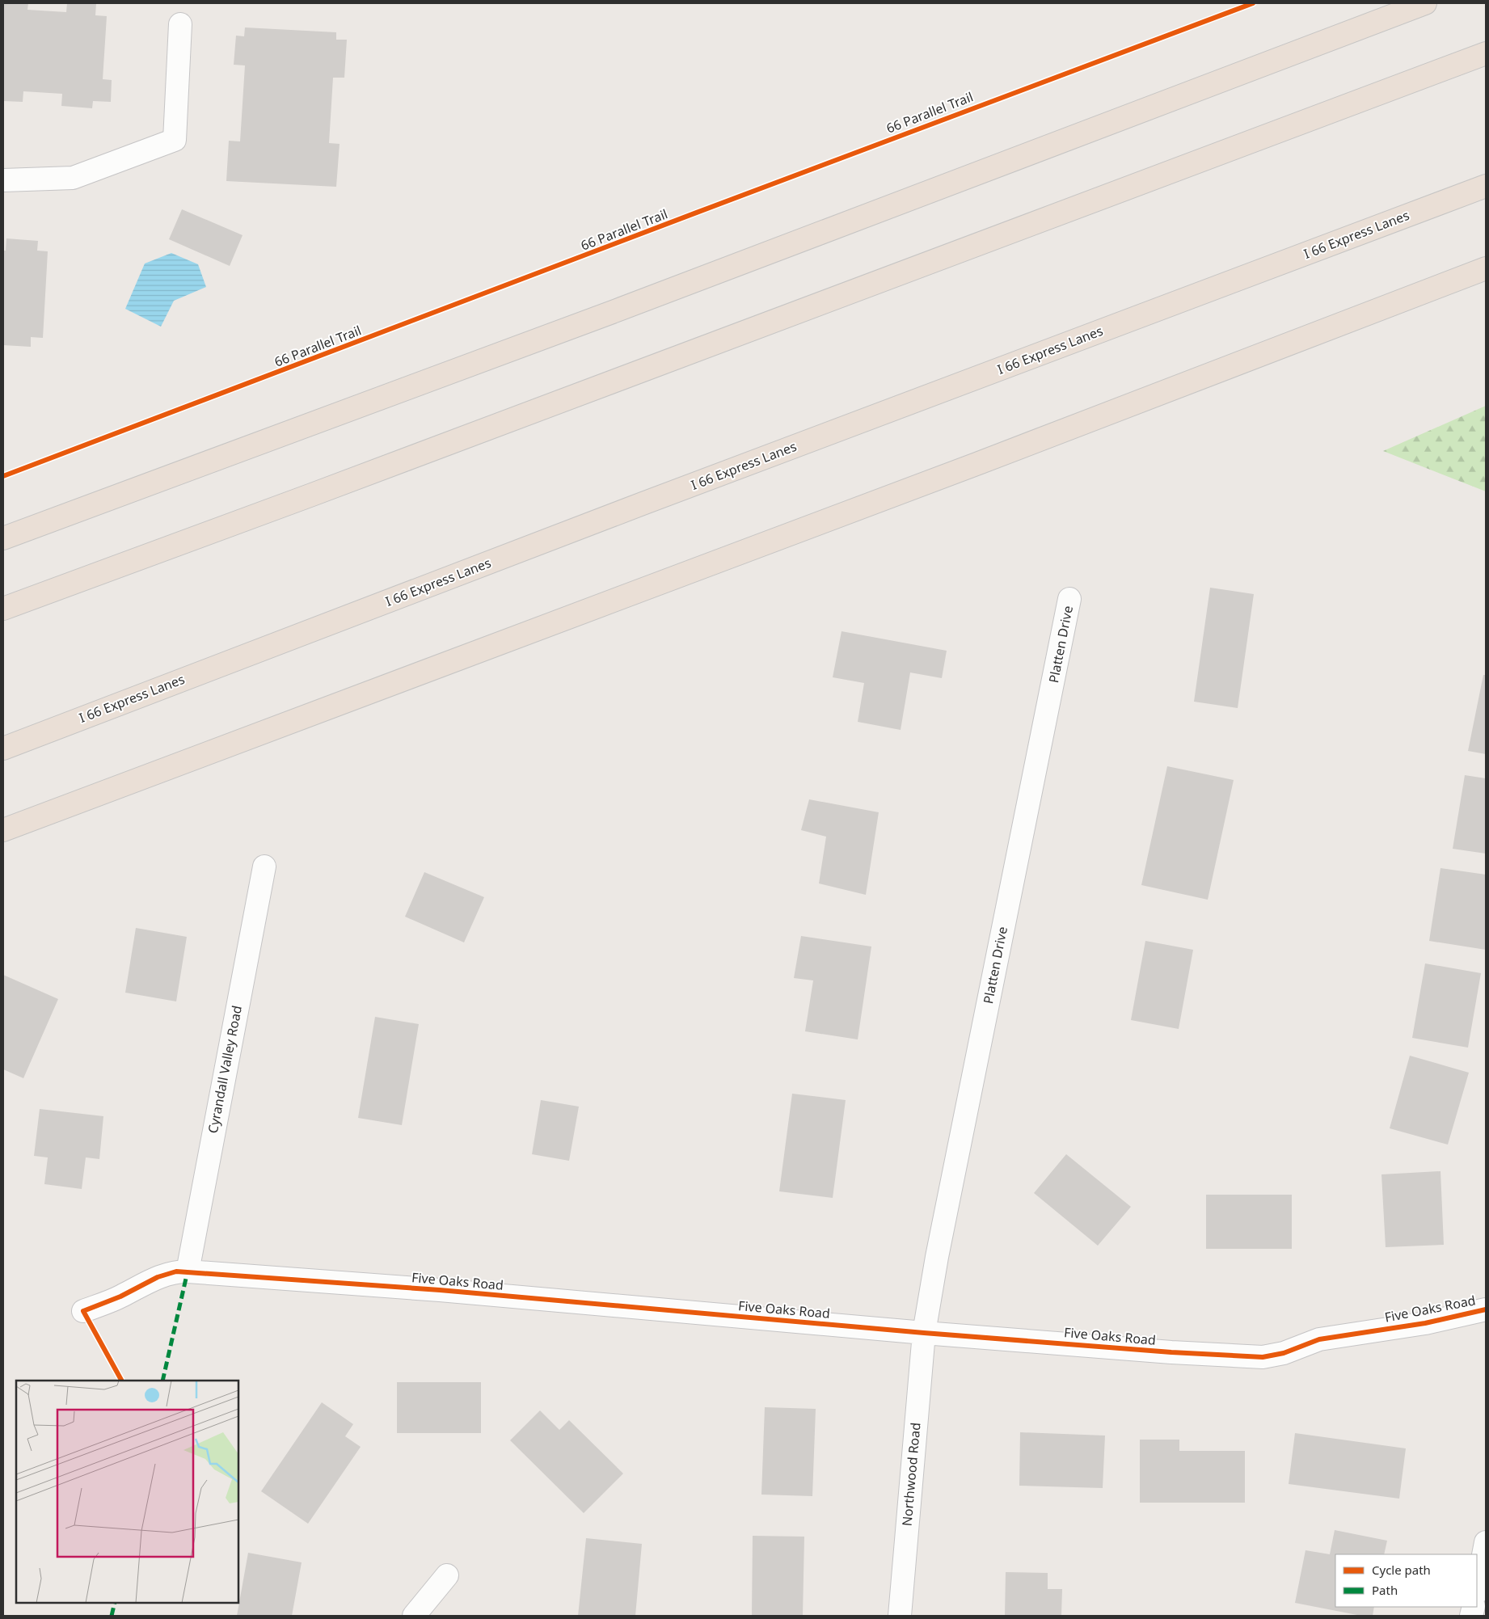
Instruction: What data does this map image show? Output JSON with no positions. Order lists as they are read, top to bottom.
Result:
{
  "streets": {
    "highway": ["I 66 Express Lanes"],
    "street": [
      "Platten Drive",
      "Cyrandall Valley Road",
      "Five Oaks Road",
      "Northwood Road"
    ],
    "cycle path": ["66 Parallel Trail"]
  },
  "crossings": [
    ["Platten Drive", "Five Oaks Road"],
    ["Platten Drive", "Northwood Road"],
    ["Cyrandall Valley Road", "Five Oaks Road"],
    ["Five Oaks Road", "Northwood Road"]
  ],
  "legend": ["Cycle path", "Path"]
}
